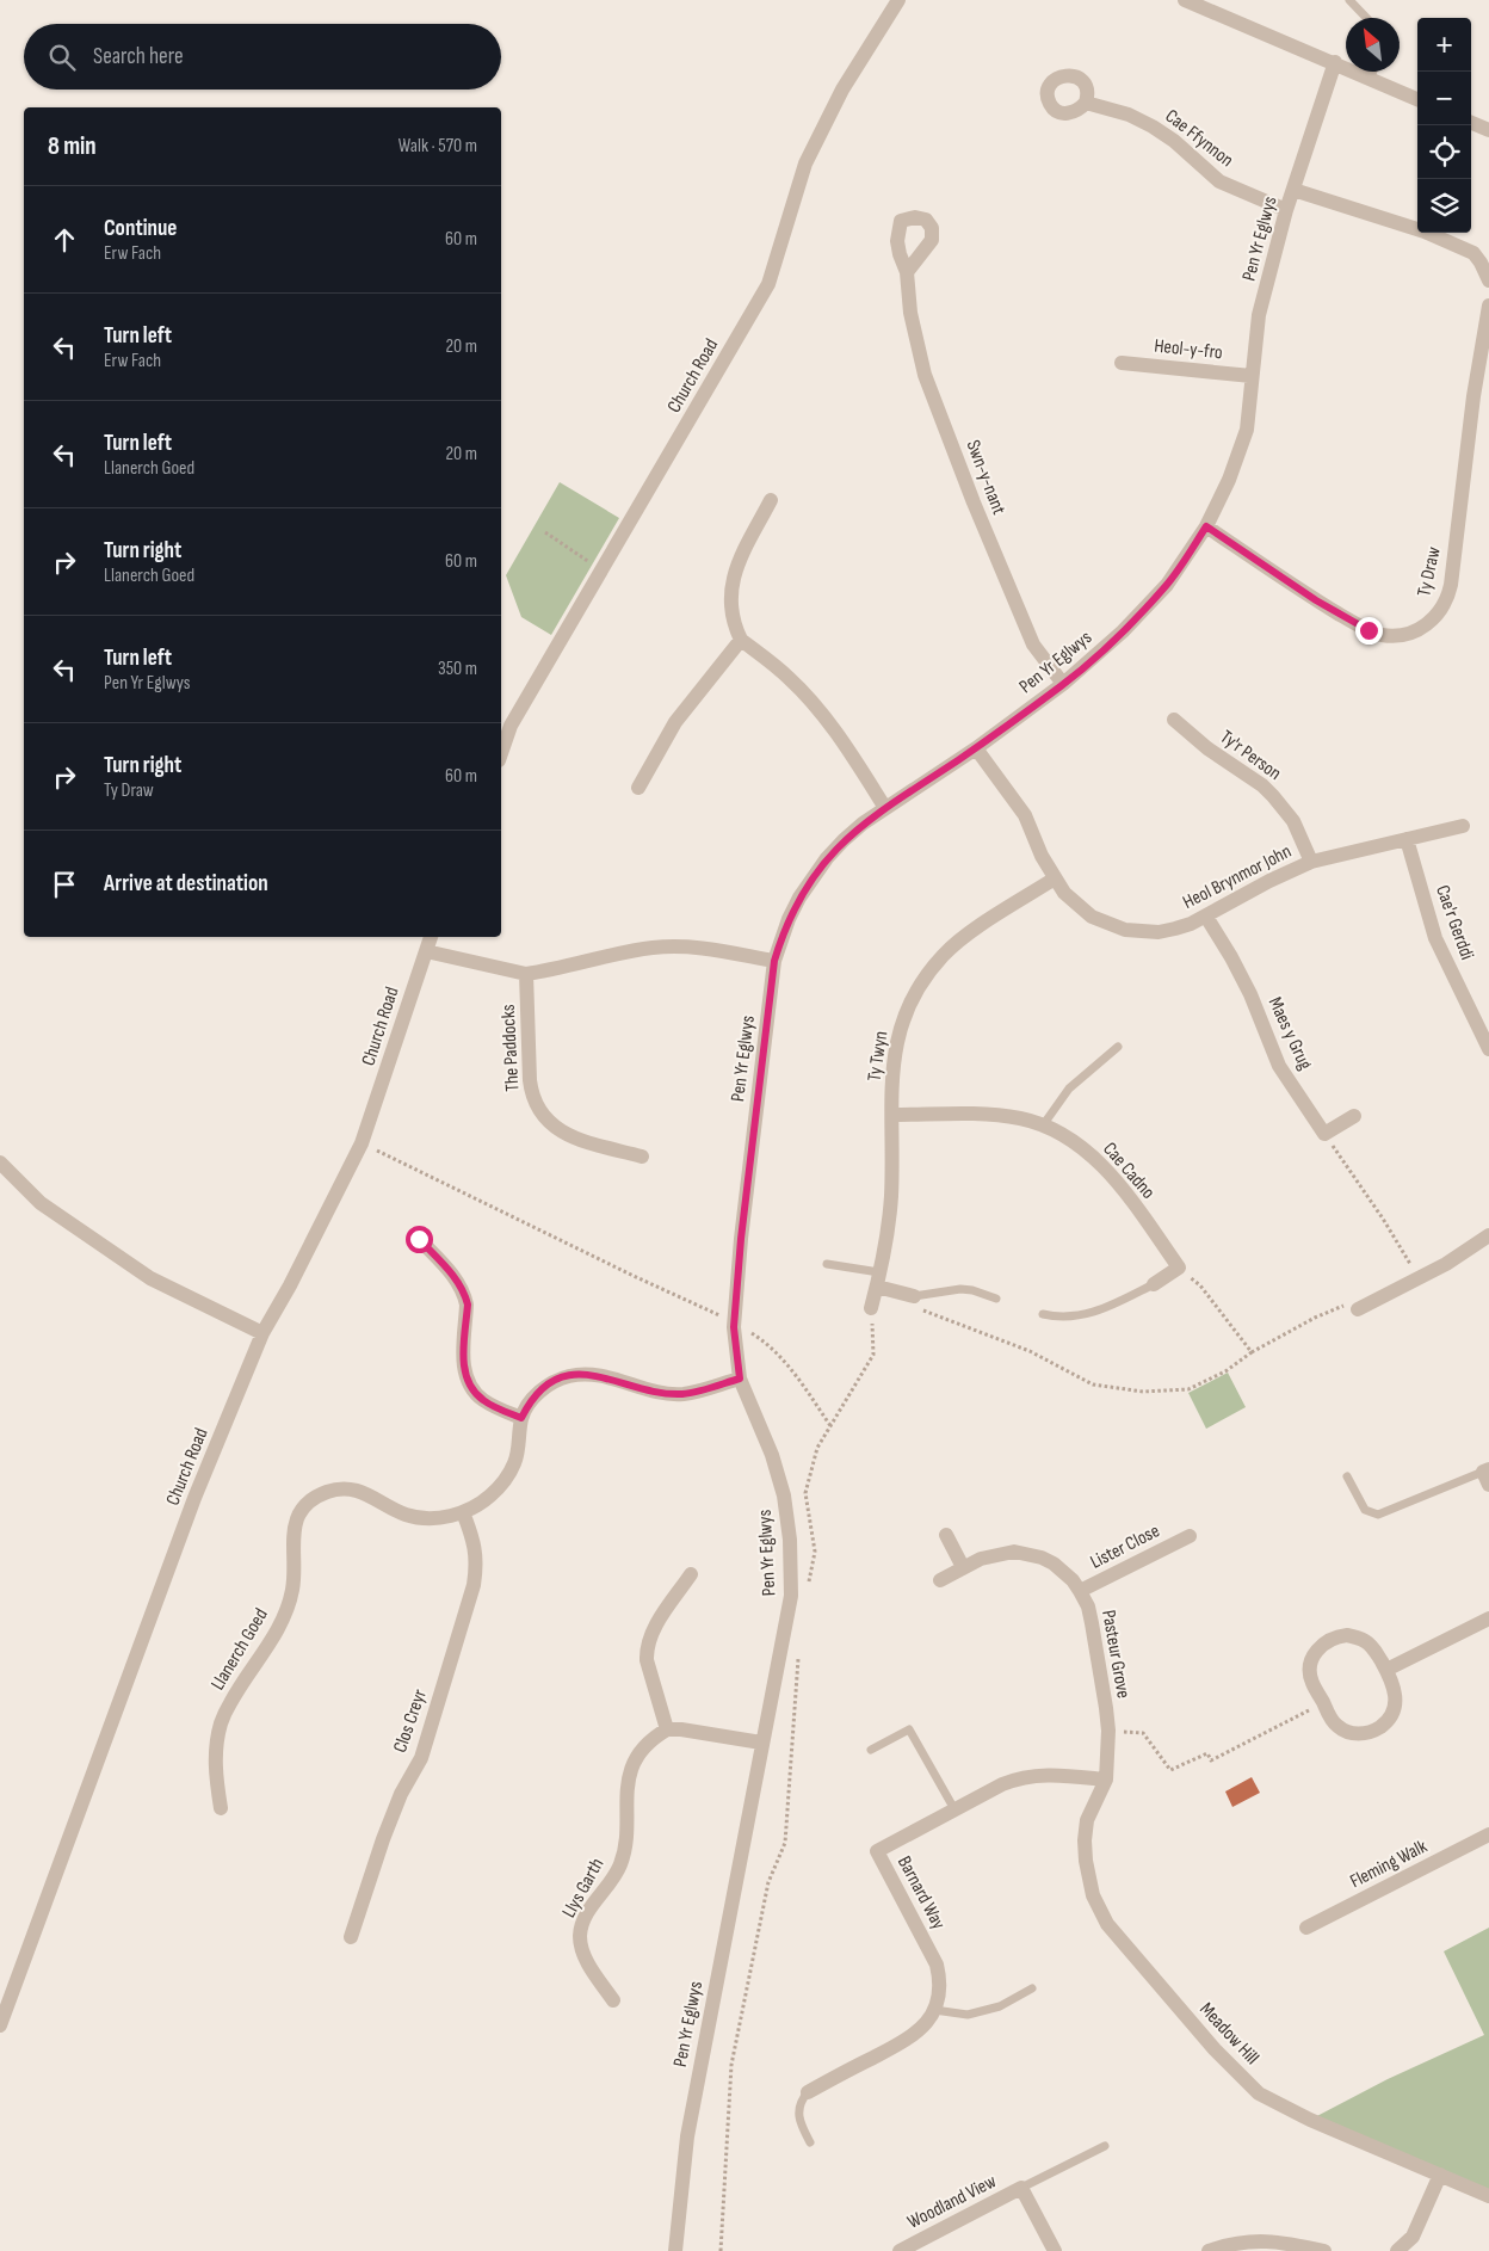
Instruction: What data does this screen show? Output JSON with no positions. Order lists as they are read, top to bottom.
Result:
{
  "streets": {
    "street": [
      "Cae Ffynnon",
      "Pen Yr Eglwys",
      "Heol-y-fro",
      "Church Road",
      "Swn-y-nant",
      "Ty Draw",
      "Ty'r Person",
      "Heol Brynmor John",
      "Cae'r Gerddi",
      "Maes y Grug",
      "The Paddocks",
      "Ty Twyn",
      "Cae Cadno",
      "Lister Close",
      "Llanerch Goed",
      "Pasteur Grove",
      "Clos Creyr",
      "Fleming Walk",
      "Llys Garth",
      "Barnard Way",
      "Meadow Hill",
      "Woodland View"
    ]
  },
  "crossings": [
    ["Cae Ffynnon", "Pen Yr Eglwys"],
    ["Pen Yr Eglwys", "Heol-y-fro"],
    ["Pen Yr Eglwys", "Swn-y-nant"],
    ["Pen Yr Eglwys", "Ty Draw"],
    ["Pen Yr Eglwys", "Heol Brynmor John"],
    ["Pen Yr Eglwys", "Llanerch Goed"],
    ["Ty'r Person", "Heol Brynmor John"],
    ["Heol Brynmor John", "Cae'r Gerddi"],
    ["Heol Brynmor John", "Maes y Grug"],
    ["Heol Brynmor John", "Ty Twyn"],
    ["Ty Twyn", "Cae Cadno"],
    ["Lister Close", "Pasteur Grove"],
    ["Llanerch Goed", "Clos Creyr"],
    ["Pasteur Grove", "Barnard Way"],
    ["Pasteur Grove", "Meadow Hill"],
    ["Barnard Way", "Meadow Hill"]
  ],
  "north": "top left",
  "page": {
    "map_buttons": ["+", "−"],
    "search": "Search here",
    "heading": ["8 min", "Walk · 570 m"],
    "list": [
      ["Continue", "Erw Fach", "60 m"],
      ["Turn left", "Erw Fach", "20 m"],
      ["Turn left", "Llanerch Goed", "20 m"],
      ["Turn right", "Llanerch Goed", "60 m"],
      ["Turn left", "Pen Yr Eglwys", "350 m"],
      ["Turn right", "Ty Draw", "60 m"],
      "Arrive at destination"
    ]
  }
}
